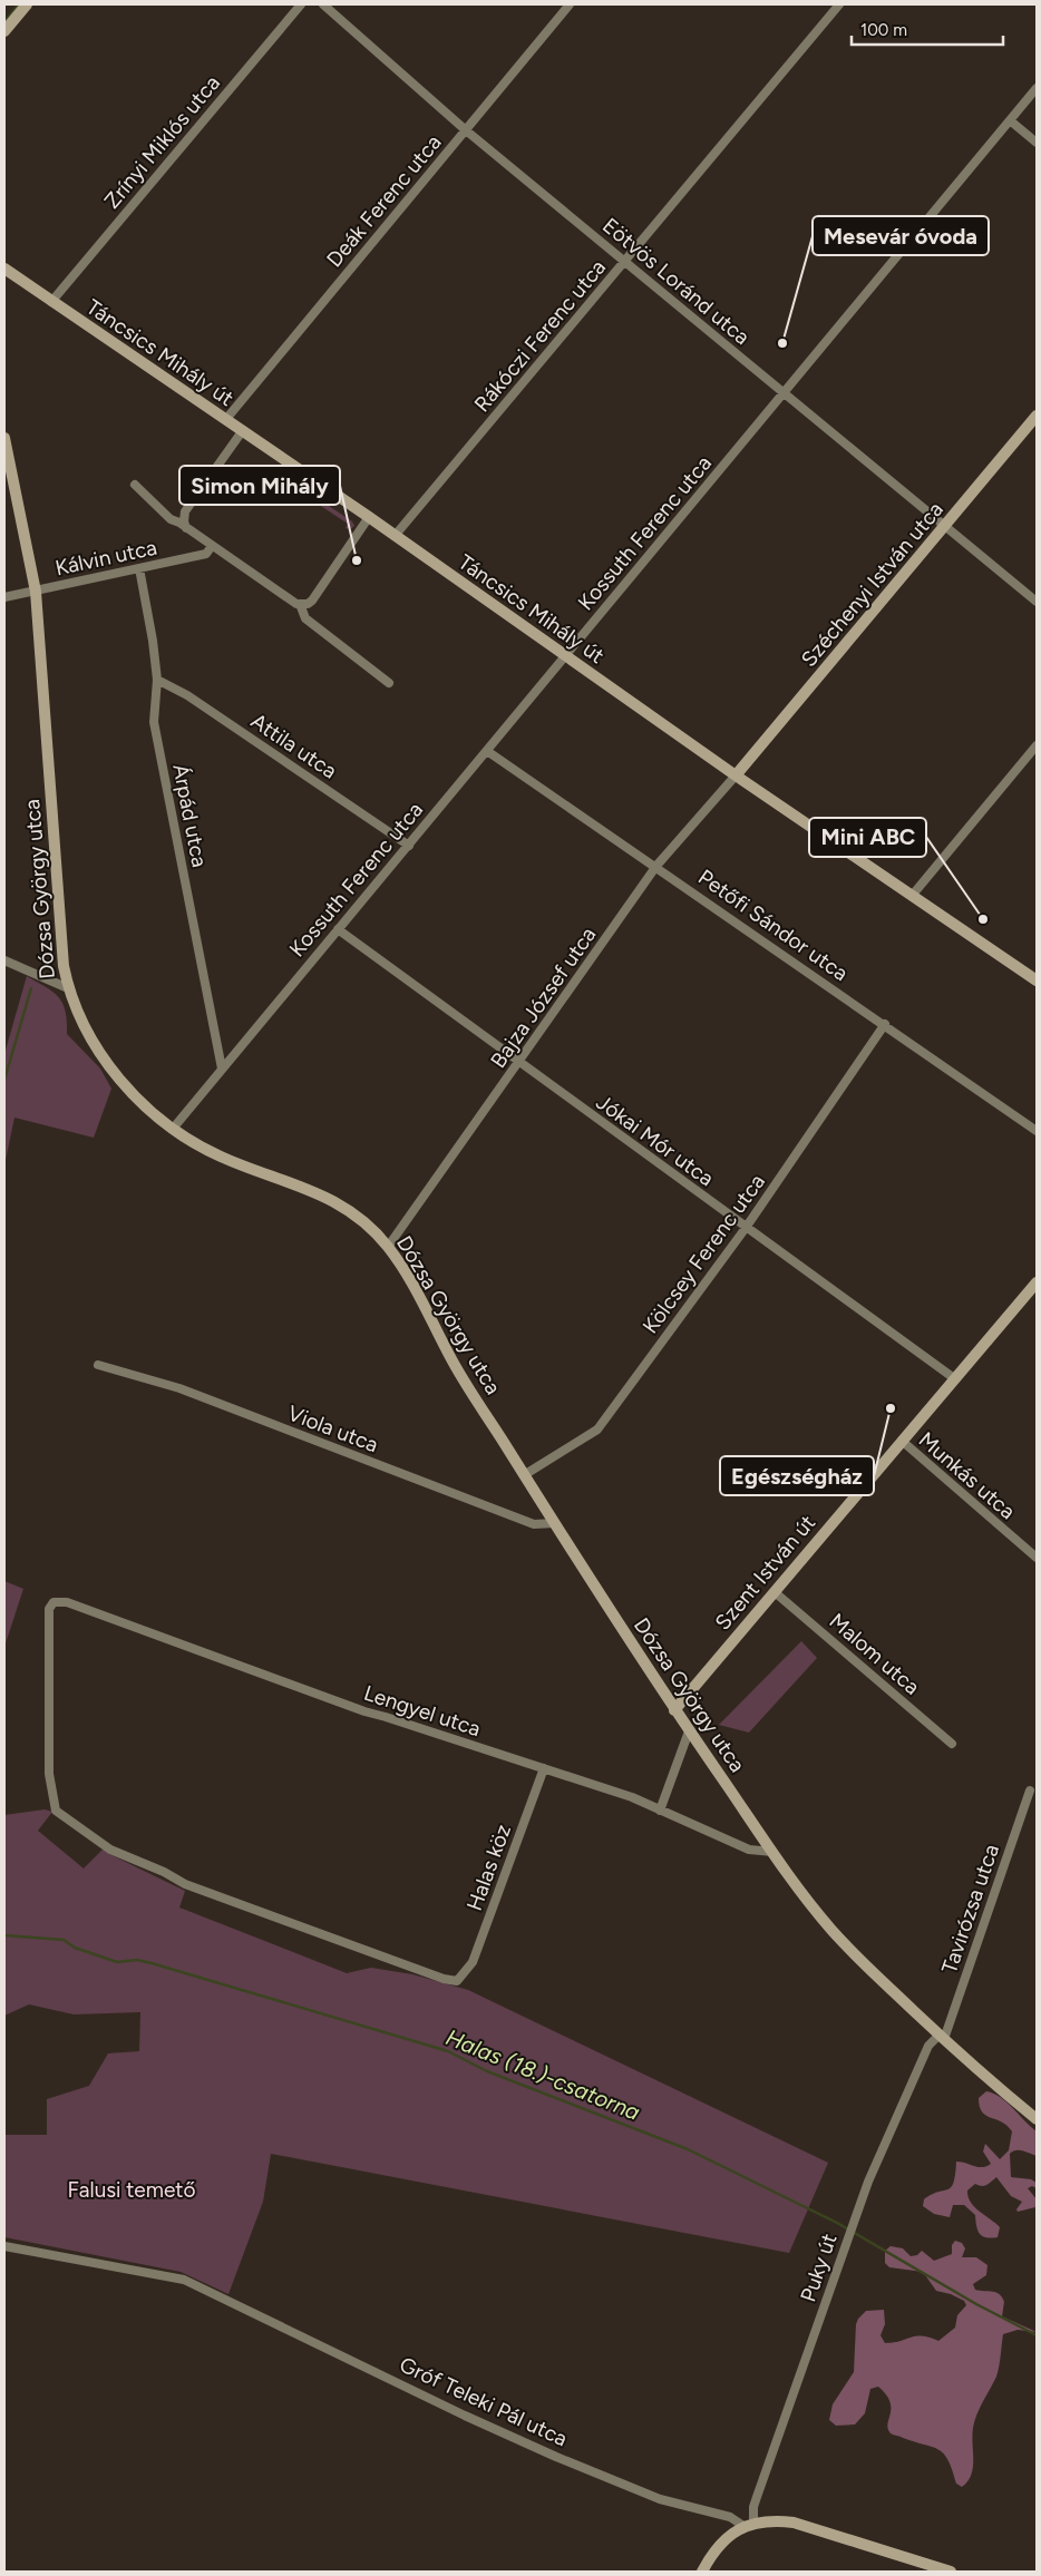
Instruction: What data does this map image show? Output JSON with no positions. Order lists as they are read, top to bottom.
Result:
{
  "streets": {
    "main road": [
      "Táncsics Mihály út",
      "Széchenyi István utca",
      "Dózsa György utca",
      "Szent István út"
    ],
    "street": [
      "Zrínyi Miklós utca",
      "Deák Ferenc utca",
      "Eötvös Loránd utca",
      "Rákóczi Ferenc utca",
      "Kossuth Ferenc utca",
      "Kálvin utca",
      "Attila utca",
      "Árpád utca",
      "Petőfi Sándor utca",
      "Bajza József utca",
      "Jókai Mór utca",
      "Kölcsey Ferenc utca",
      "Viola utca",
      "Munkás utca",
      "Malom utca",
      "Lengyel utca",
      "Halas köz",
      "Tavirózsa utca",
      "Puky út",
      "Gróf Teleki Pál utca"
    ]
  },
  "crossings": [
    ["Zrínyi Miklós utca", "Táncsics Mihály út"],
    ["Deák Ferenc utca", "Eötvös Loránd utca"],
    ["Deák Ferenc utca", "Táncsics Mihály út"],
    ["Eötvös Loránd utca", "Rákóczi Ferenc utca"],
    ["Eötvös Loránd utca", "Kossuth Ferenc utca"],
    ["Eötvös Loránd utca", "Széchenyi István utca"],
    ["Rákóczi Ferenc utca", "Táncsics Mihály út"],
    ["Táncsics Mihály út", "Kossuth Ferenc utca"],
    ["Táncsics Mihály út", "Széchenyi István utca"],
    ["Táncsics Mihály út", "Bajza József utca"],
    ["Kossuth Ferenc utca", "Attila utca"],
    ["Kossuth Ferenc utca", "Árpád utca"],
    ["Kossuth Ferenc utca", "Dózsa György utca"],
    ["Kossuth Ferenc utca", "Petőfi Sándor utca"],
    ["Kossuth Ferenc utca", "Jókai Mór utca"],
    ["Kálvin utca", "Árpád utca"],
    ["Kálvin utca", "Dózsa György utca"],
    ["Széchenyi István utca", "Bajza József utca"],
    ["Attila utca", "Árpád utca"],
    ["Dózsa György utca", "Bajza József utca"],
    ["Dózsa György utca", "Kölcsey Ferenc utca"],
    ["Dózsa György utca", "Viola utca"],
    ["Dózsa György utca", "Szent István út"],
    ["Dózsa György utca", "Lengyel utca"],
    ["Dózsa György utca", "Tavirózsa utca"],
    ["Dózsa György utca", "Puky út"],
    ["Petőfi Sándor utca", "Bajza József utca"],
    ["Petőfi Sándor utca", "Kölcsey Ferenc utca"],
    ["Bajza József utca", "Jókai Mór utca"],
    ["Jókai Mór utca", "Kölcsey Ferenc utca"],
    ["Jókai Mór utca", "Szent István út"],
    ["Munkás utca", "Szent István út"],
    ["Szent István út", "Malom utca"],
    ["Lengyel utca", "Halas köz"],
    ["Tavirózsa utca", "Puky út"],
    ["Puky út", "Gróf Teleki Pál utca"]
  ],
  "water": ["Halas (18.)-csatorna"],
  "parks": ["Falusi temető"],
  "places": [
    "Mesevár óvoda",
    "Simon Mihály",
    "Mini ABC",
    "Egészségház"
  ],
  "scale_bar": "100 m"
}
